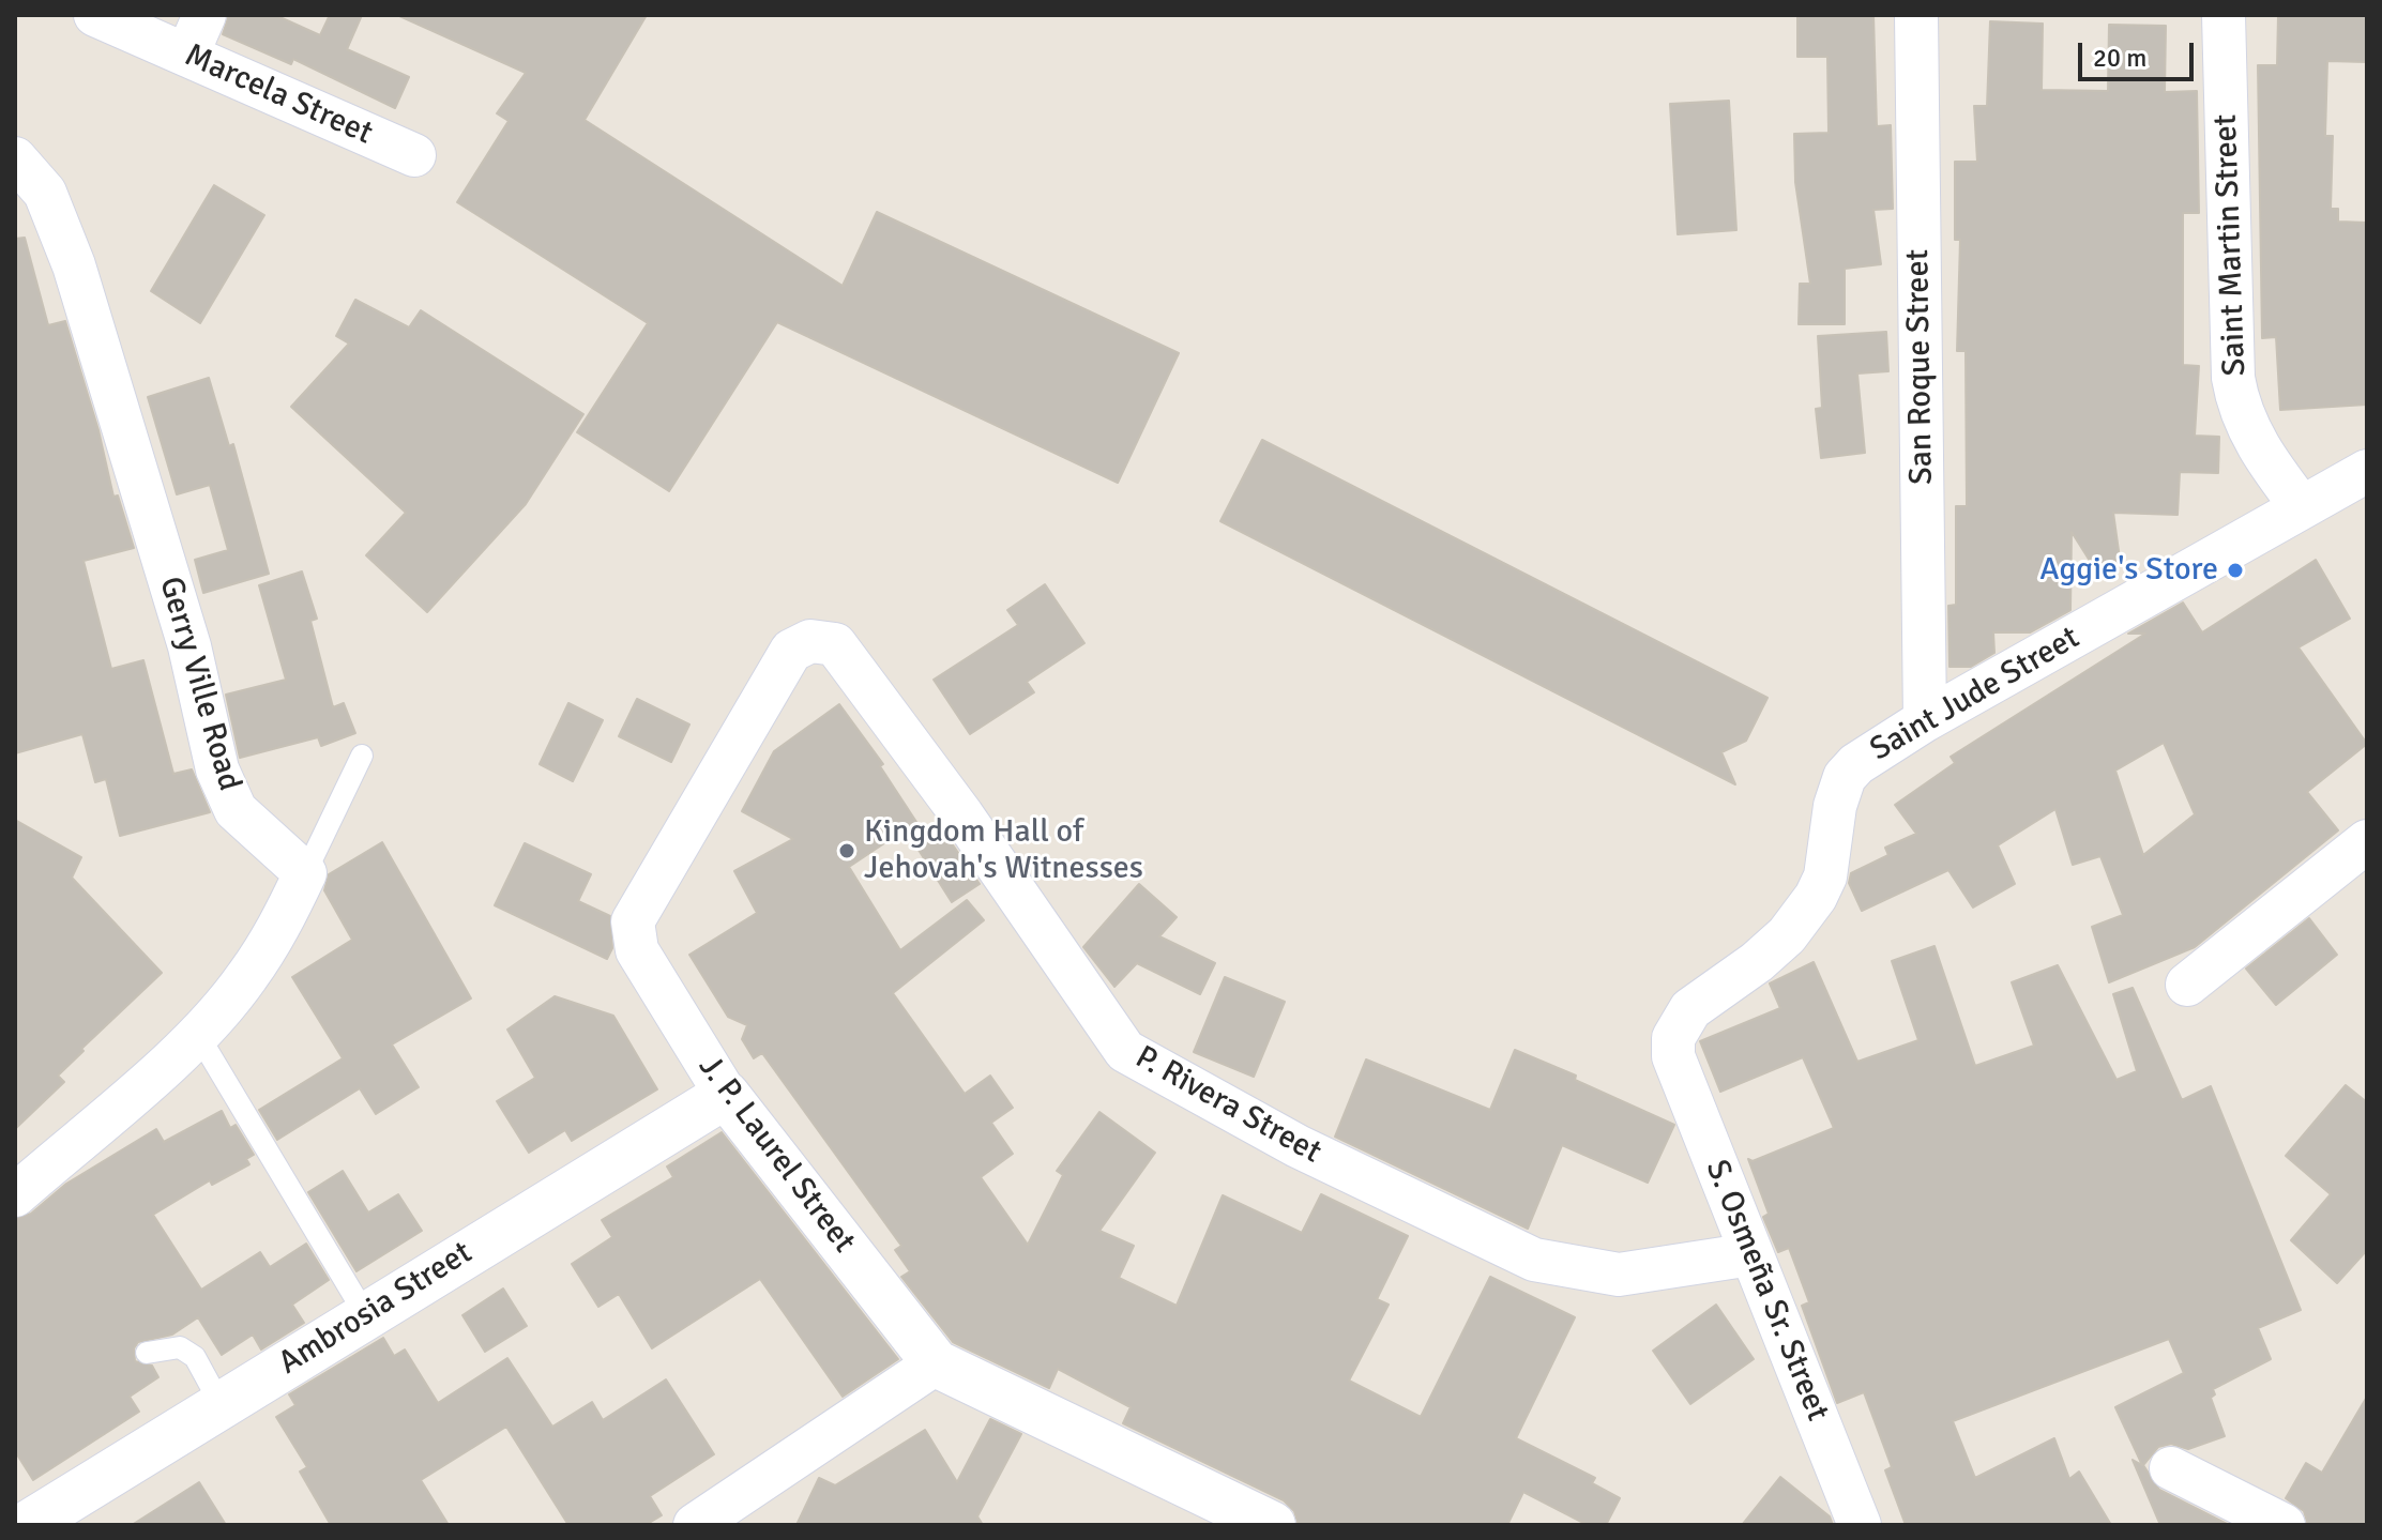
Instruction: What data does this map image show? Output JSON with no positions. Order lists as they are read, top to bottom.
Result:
{
  "streets": {
    "street": [
      "Marcela Street",
      "Saint Martin Street",
      "San Roque Street",
      "Gerry Ville Road",
      "Saint Jude Street",
      "P. Rivera Street",
      "J. P. Laurel Street",
      "S. Osmeña Sr. Street",
      "Ambrosia Street"
    ]
  },
  "crossings": [
    ["Saint Martin Street", "Saint Jude Street"],
    ["San Roque Street", "Saint Jude Street"],
    ["Saint Jude Street", "S. Osmeña Sr. Street"],
    ["P. Rivera Street", "J. P. Laurel Street"],
    ["P. Rivera Street", "S. Osmeña Sr. Street"],
    ["J. P. Laurel Street", "Ambrosia Street"]
  ],
  "places": ["Aggie's Store", "Kingdom Hall of Jehovah's Witnesses"],
  "scale_bar": "20 m"
}
